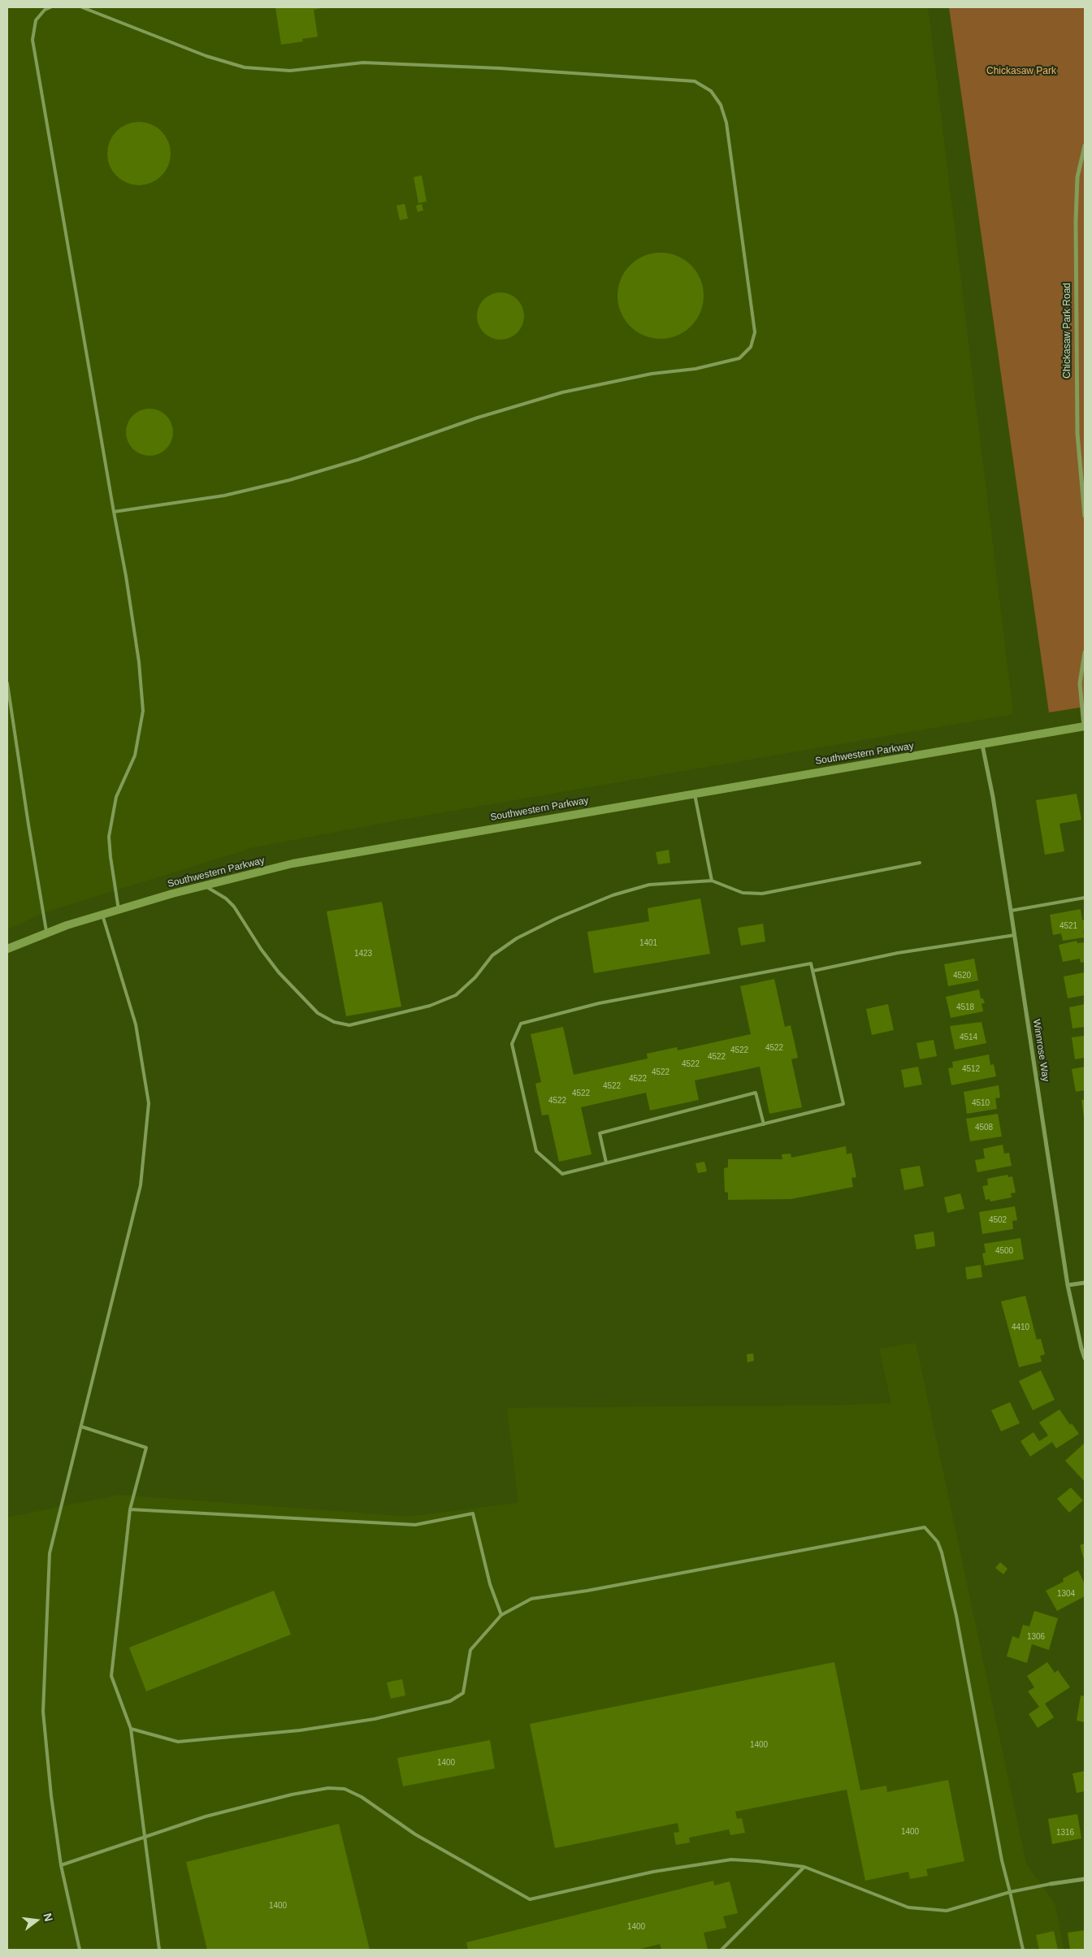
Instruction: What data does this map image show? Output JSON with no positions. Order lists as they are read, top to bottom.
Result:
{
  "streets": {
    "street": ["Chickasaw Park Road", "Southwestern Parkway", "Winnrose Way"]
  },
  "crossings": [
    ["Southwestern Parkway", "Winnrose Way"]
  ],
  "parks": ["Chickasaw Park"],
  "house_numbers": [
    "4521",
    "1401",
    "1423",
    "4520",
    "4518",
    "4514",
    "4522",
    "4522",
    "4522",
    "4522",
    "4512",
    "4522",
    "4522",
    "4522",
    "4522",
    "4522",
    "4510",
    "4508",
    "4502",
    "4500",
    "4410",
    "1304",
    "1306",
    "1400",
    "1400",
    "1400",
    "1316",
    "1400",
    "1400"
  ],
  "north": "right"
}
